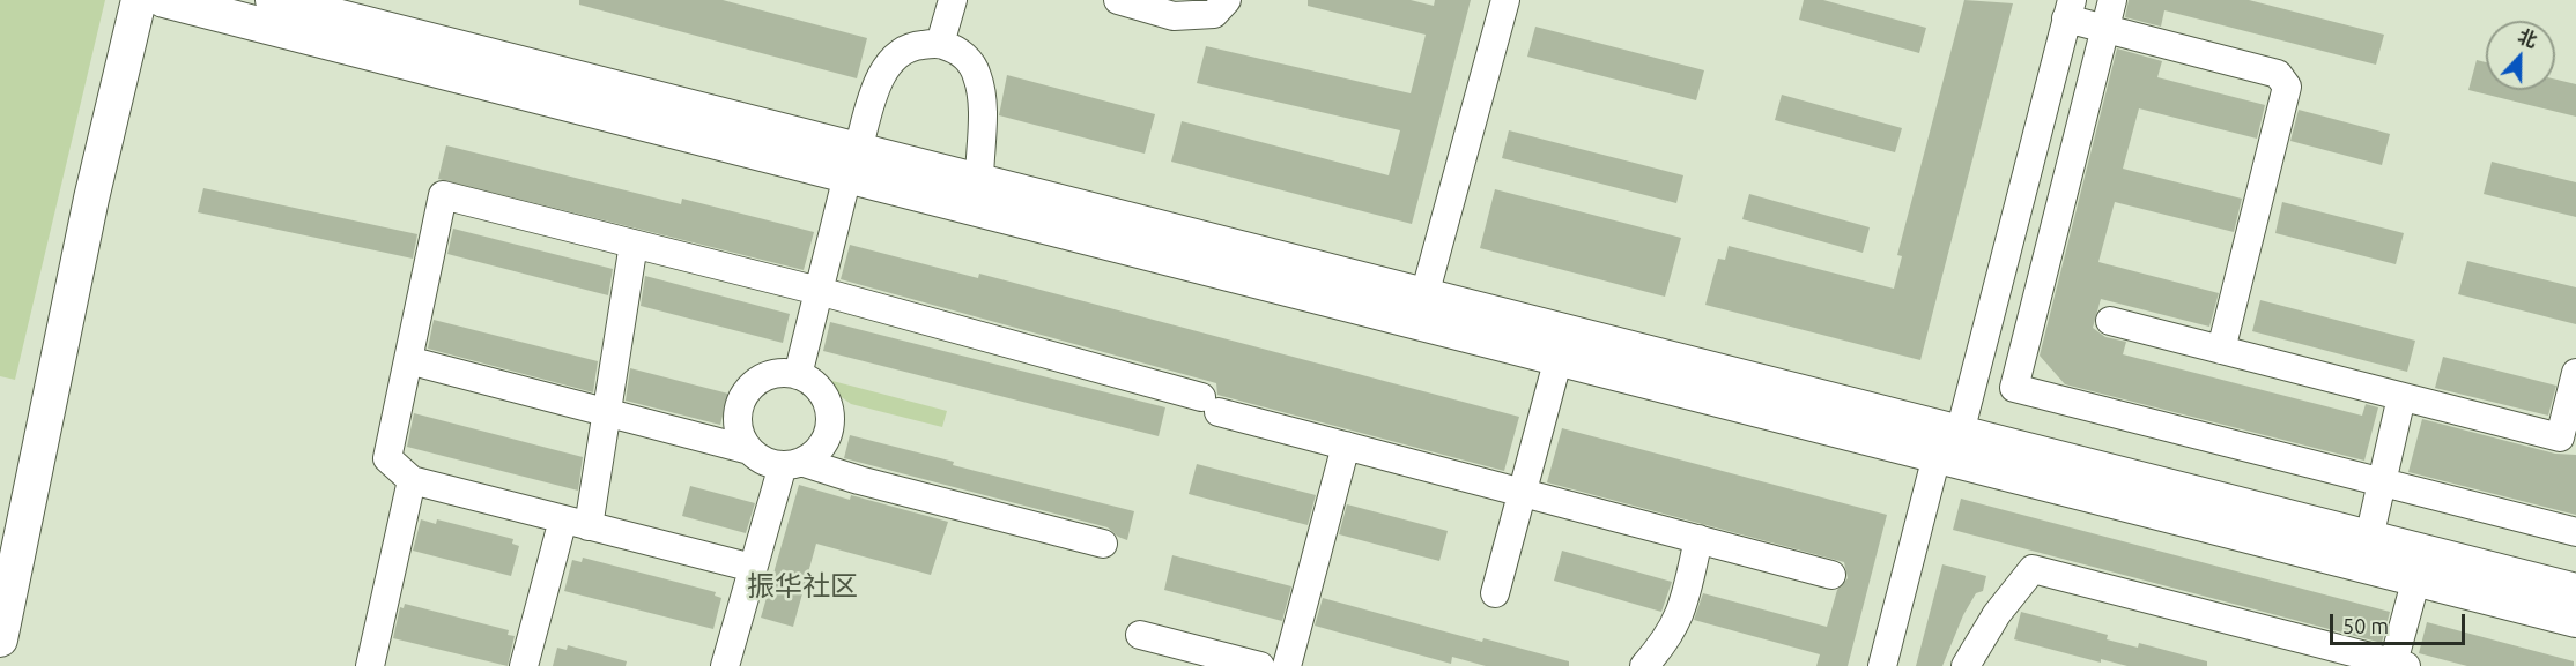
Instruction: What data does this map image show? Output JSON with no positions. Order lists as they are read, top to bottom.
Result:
{
  "districts": ["振华社区"],
  "scale_bar": "50 m",
  "north": "top"
}
